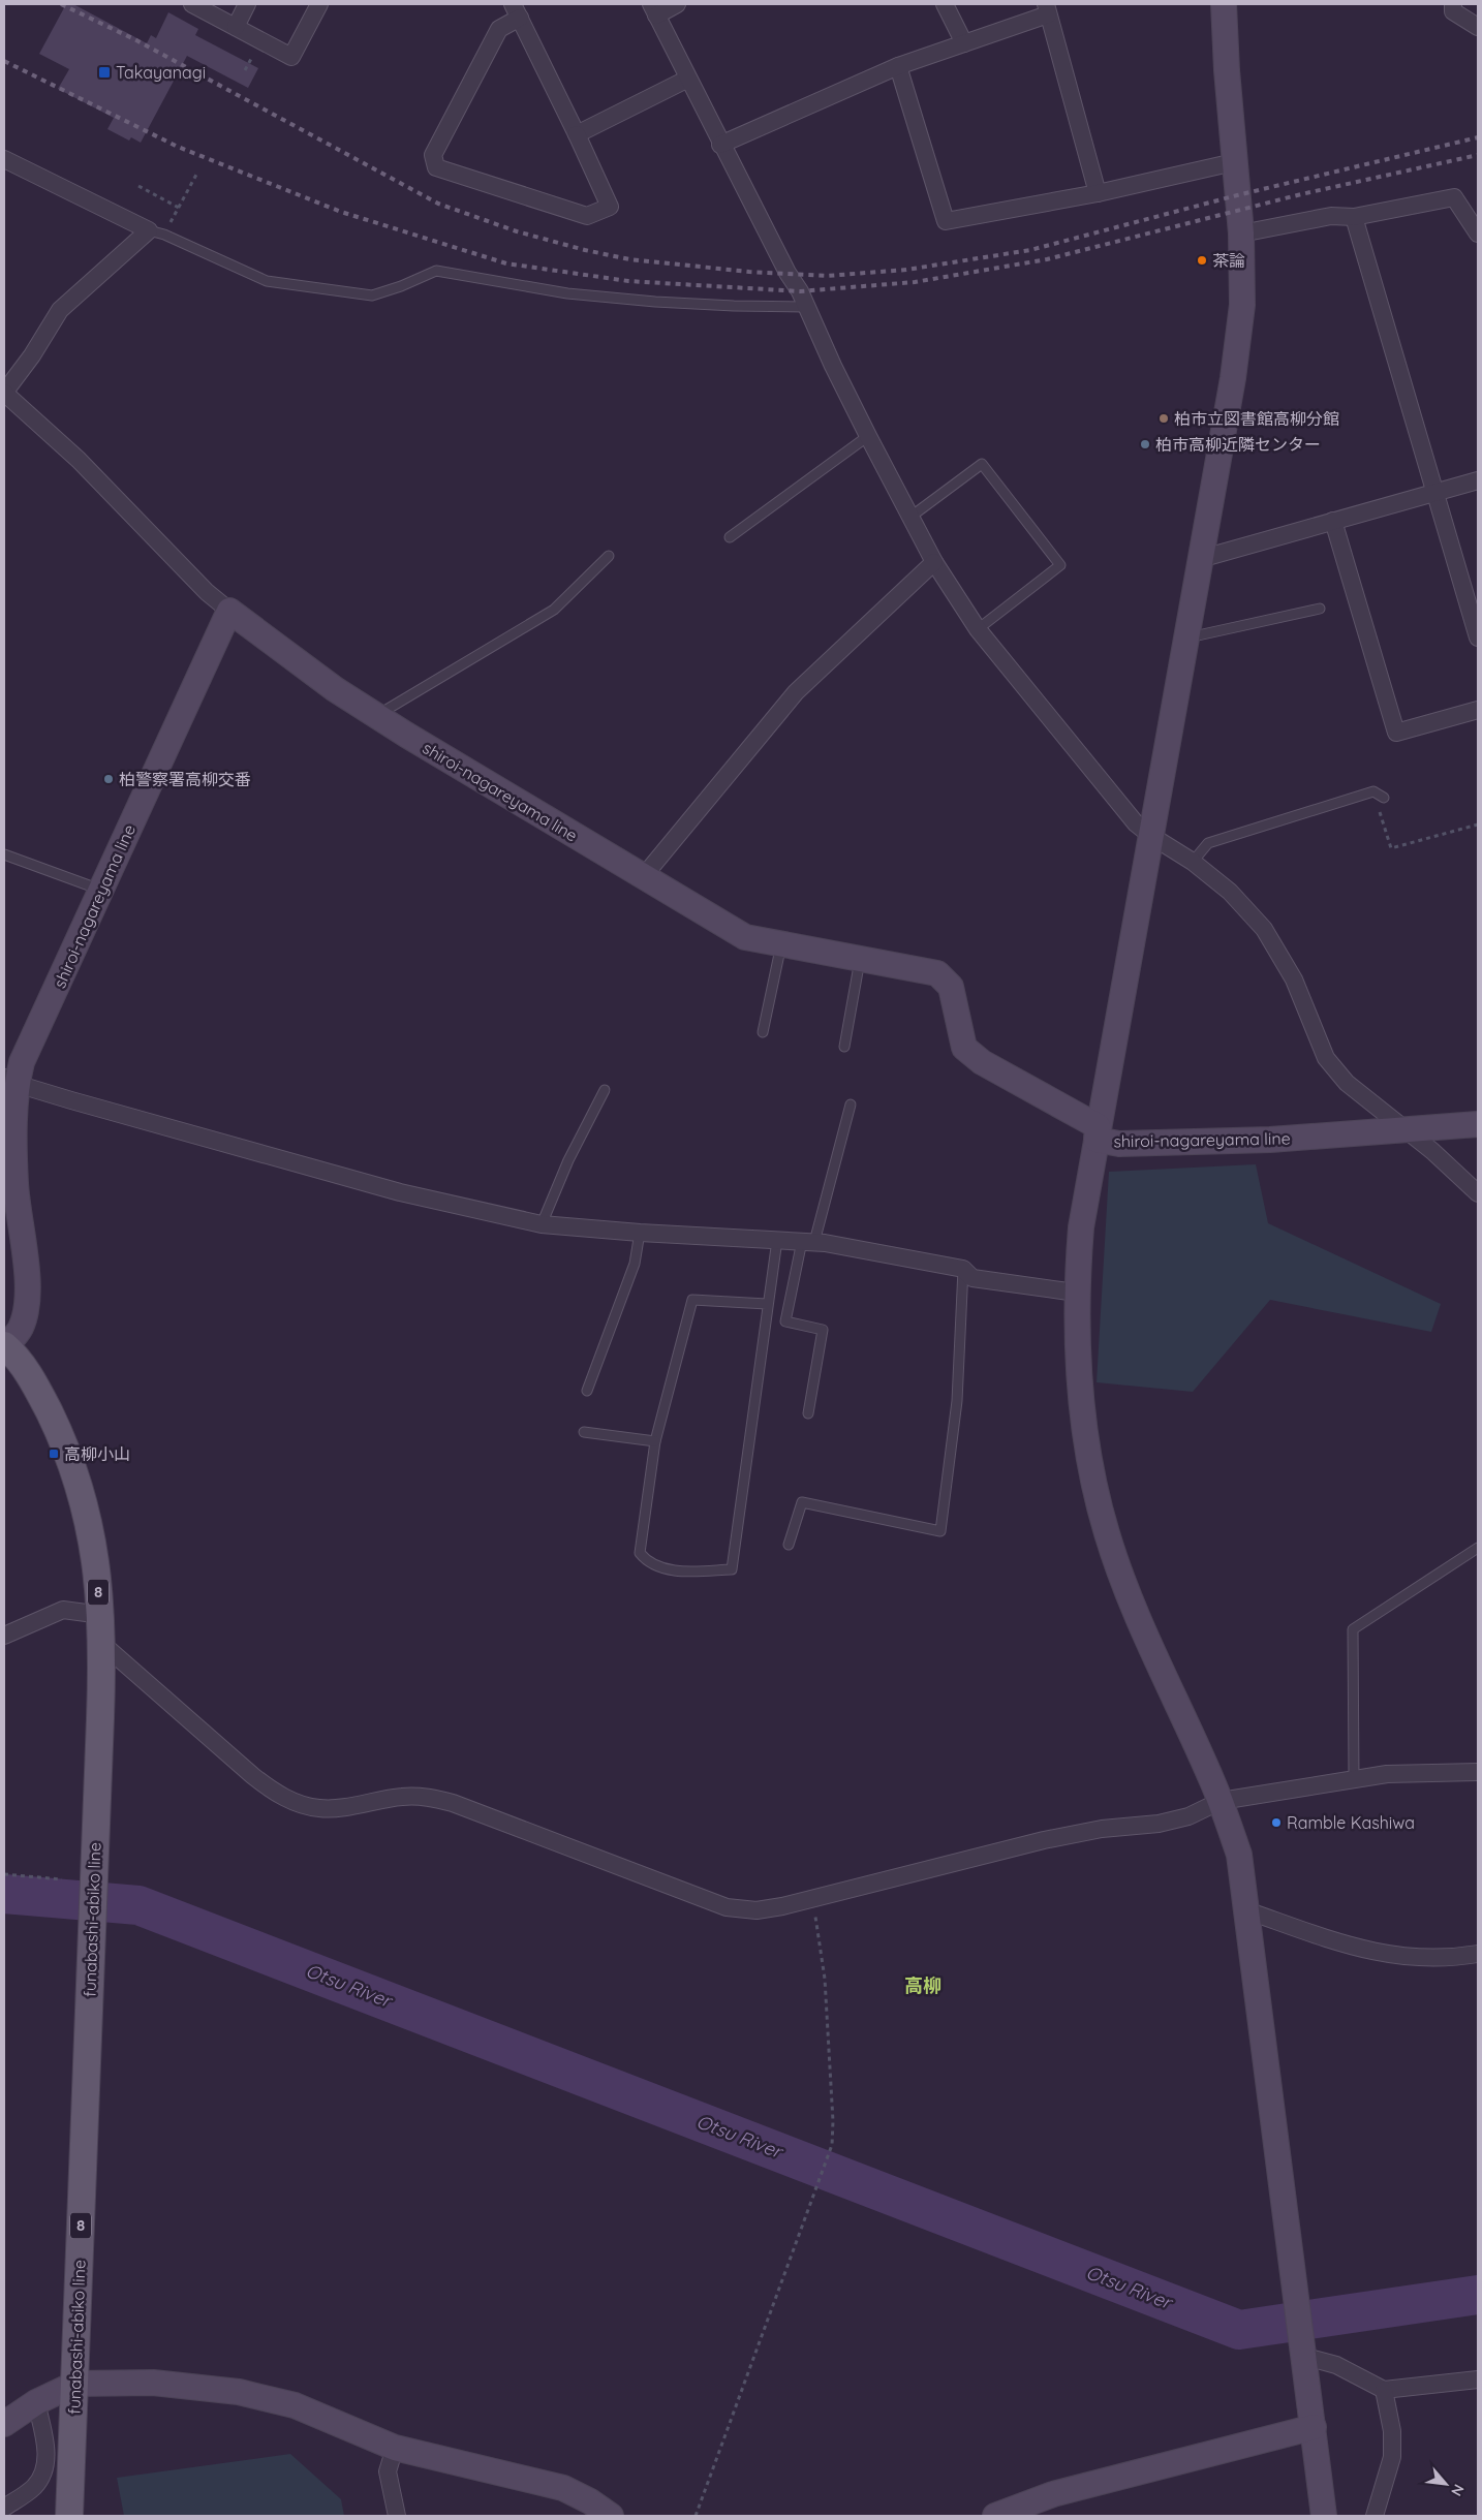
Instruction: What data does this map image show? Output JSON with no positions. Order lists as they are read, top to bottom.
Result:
{
  "streets": {
    "main road": ["8", "funabashi-abiko line"],
    "street": ["shiroi-nagareyama line"]
  },
  "crossings": [
    ["shiroi-nagareyama line", "funabashi-abiko line"]
  ],
  "districts": ["高柳"],
  "water": ["Otsu River"],
  "places": {
    "transit": ["Takayanagi", "高柳小山"],
    "other": [
      "茶論",
      "柏市立図書館高柳分館",
      "柏市高柳近隣センター",
      "柏警察署高柳交番",
      "Ramble Kashiwa"
    ]
  },
  "north": "bottom right"
}
